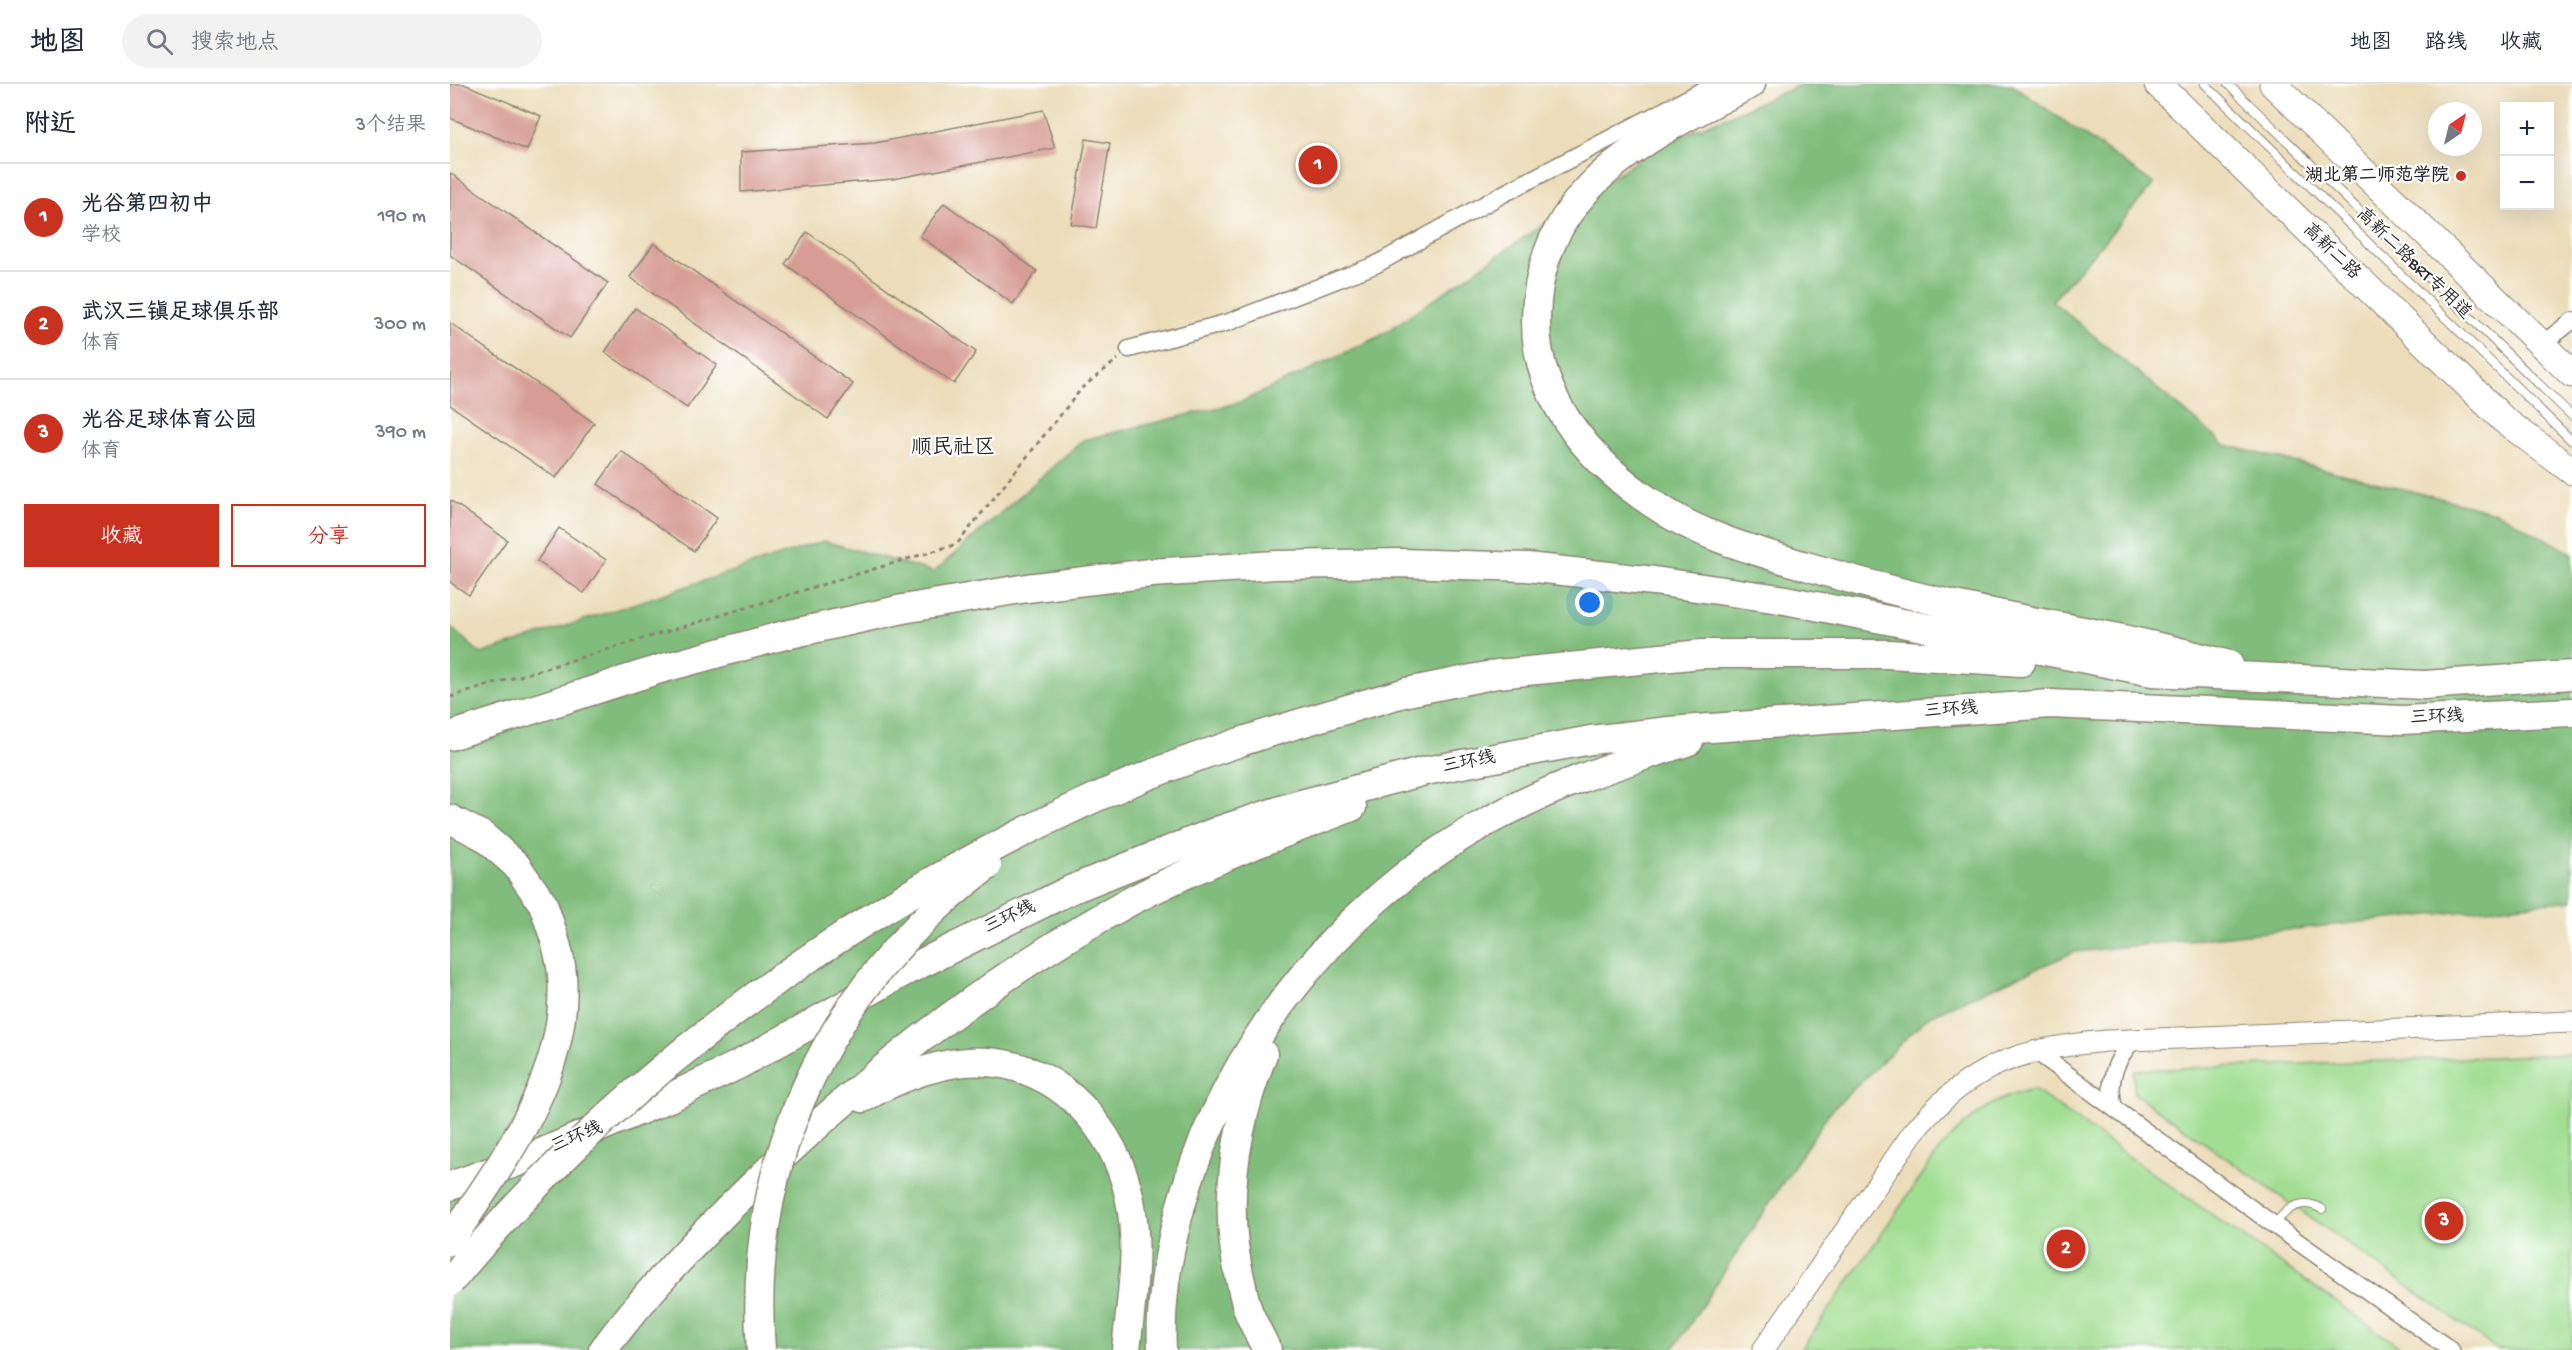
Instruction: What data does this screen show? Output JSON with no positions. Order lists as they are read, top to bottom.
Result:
{
  "streets": {
    "highway": ["三环线"],
    "main road": ["高新二路"],
    "lane": ["高新二路BRT专用道"]
  },
  "districts": ["顺民社区"],
  "places": ["湖北第二师范学院"],
  "north": "top right",
  "page": {
    "header": "地图",
    "search": "搜索地点",
    "nav": ["地图", "路线", "收藏"],
    "heading": ["附近", "3个结果"],
    "map_buttons": ["+", "−"],
    "pins": ["1", "3", "2"],
    "list": [
      {
        "mark": "1",
        "name": "光谷第四初中",
        "note": "学校",
        "value": "190 m"
      },
      {
        "mark": "2",
        "name": "武汉三镇足球俱乐部",
        "note": "体育",
        "value": "300 m"
      },
      {
        "mark": "3",
        "name": "光谷足球体育公园",
        "note": "体育",
        "value": "390 m"
      }
    ],
    "buttons": ["收藏", "分享"]
  }
}
